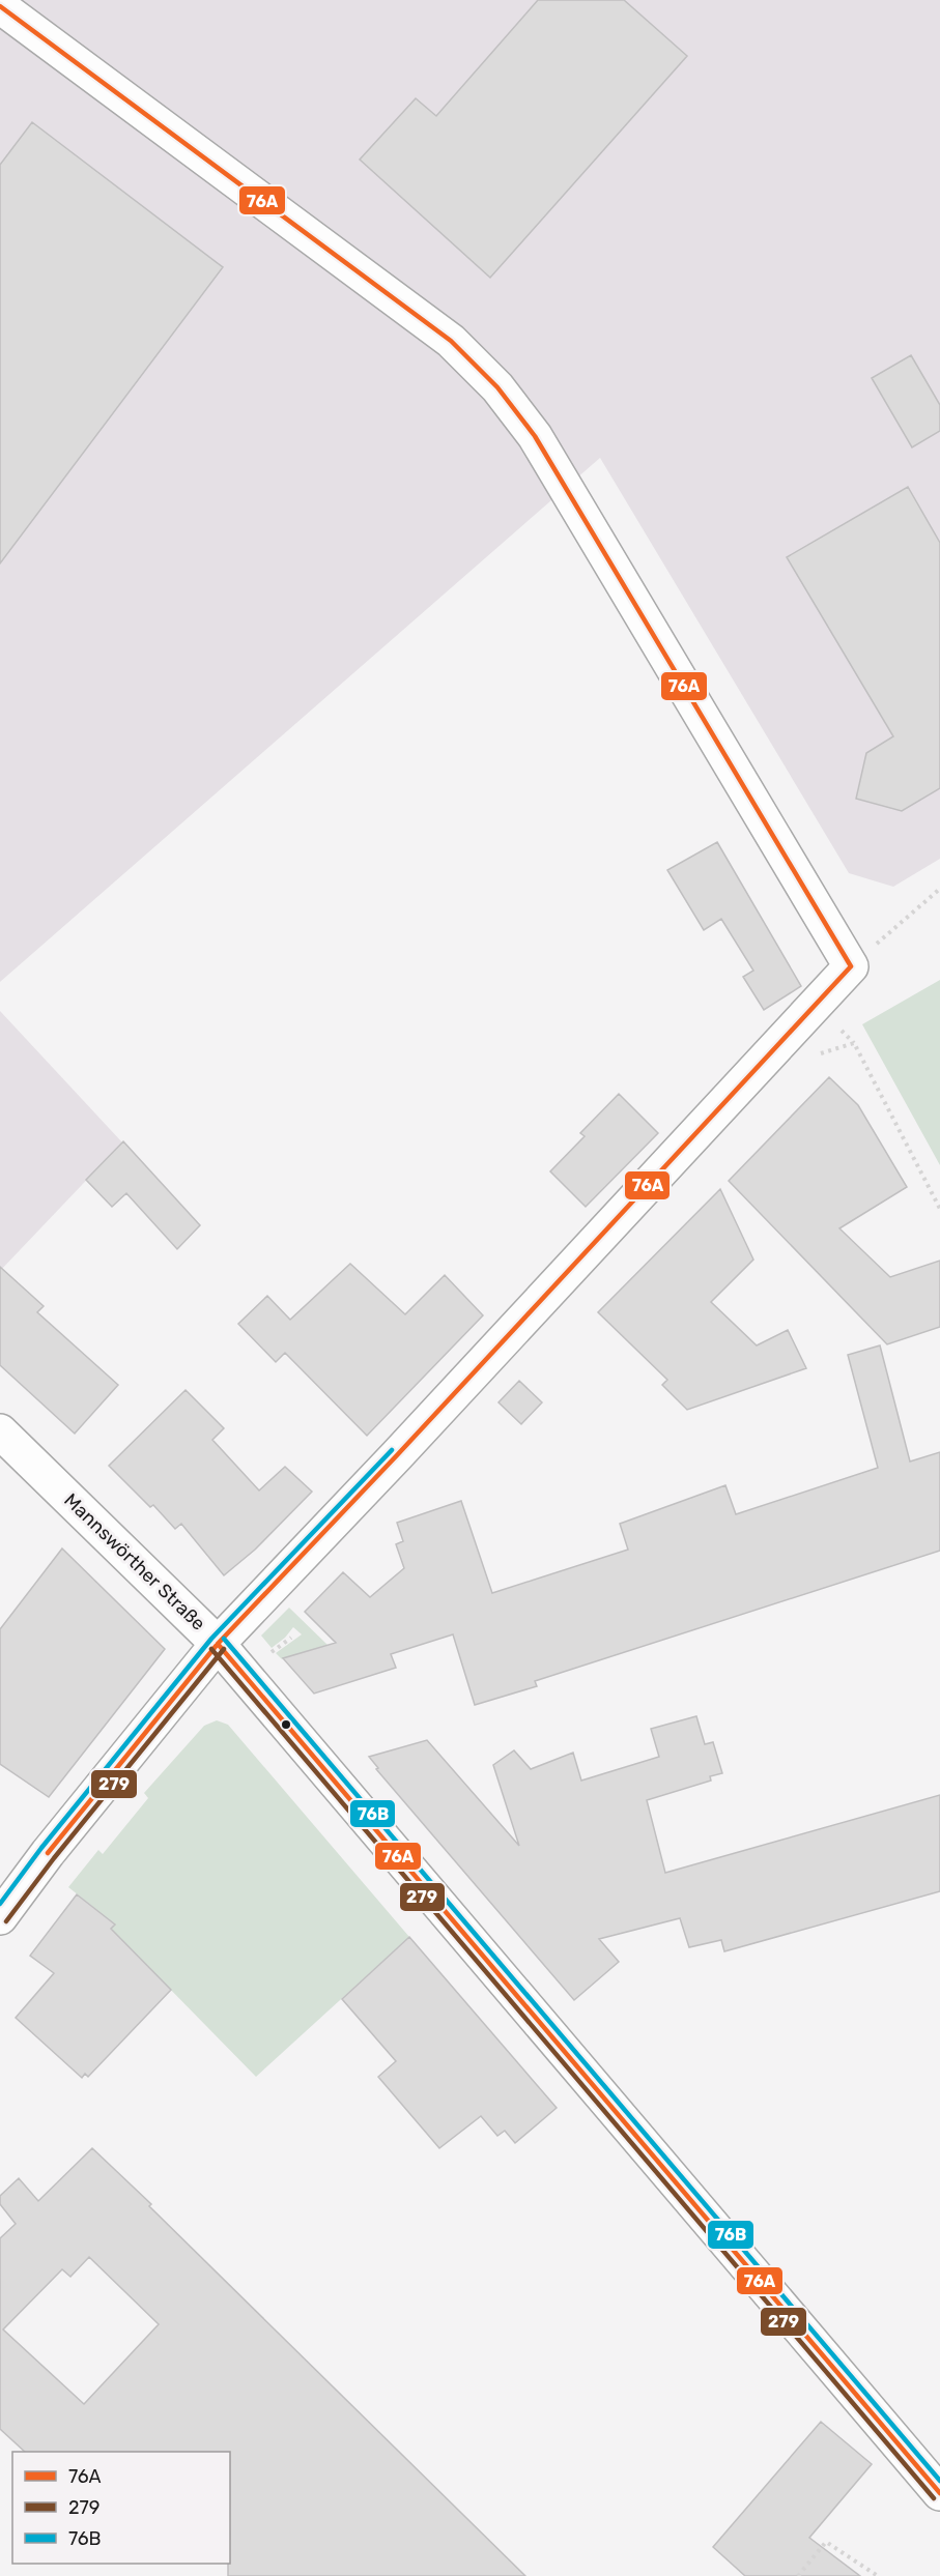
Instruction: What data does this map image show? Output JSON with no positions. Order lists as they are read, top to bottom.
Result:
{
  "streets": {
    "street": ["Mannswörther Straße"]
  },
  "lines": ["transit line 76A", "transit line 76B", "transit line 279"],
  "legend": ["76A", "279", "76B"]
}
